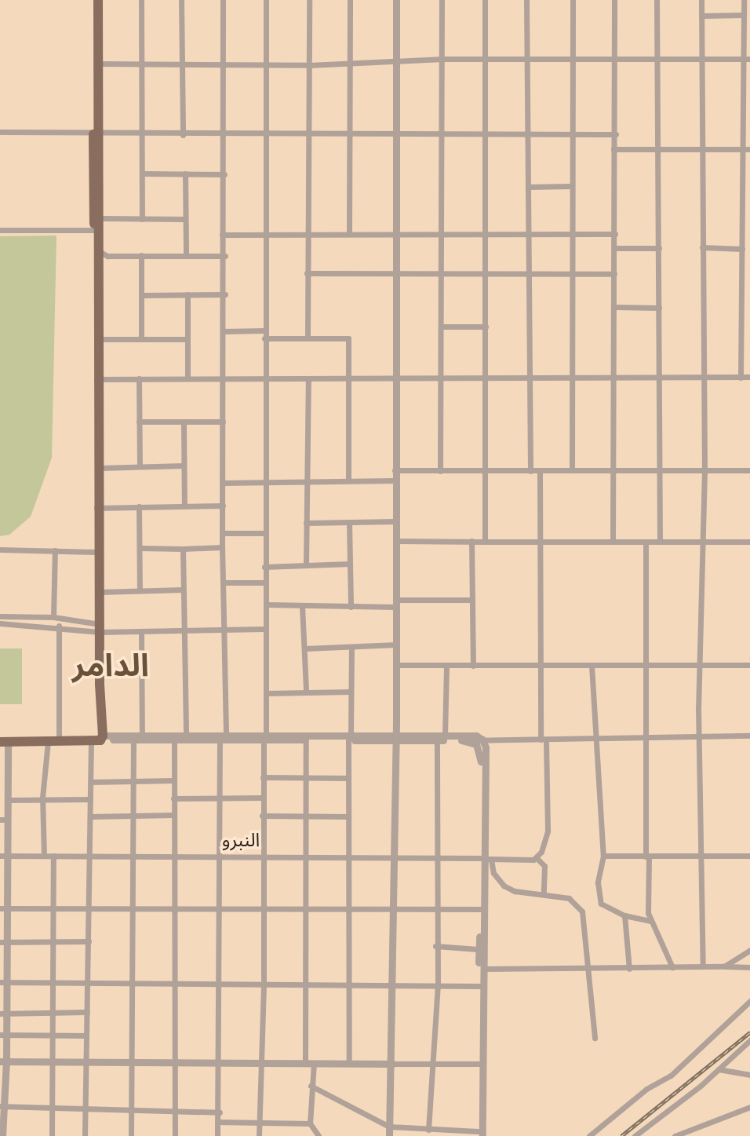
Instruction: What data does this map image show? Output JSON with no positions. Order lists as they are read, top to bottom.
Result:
{
  "streets": {
    "street": ["النبرو"]
  },
  "districts": ["الدامر"]
}
